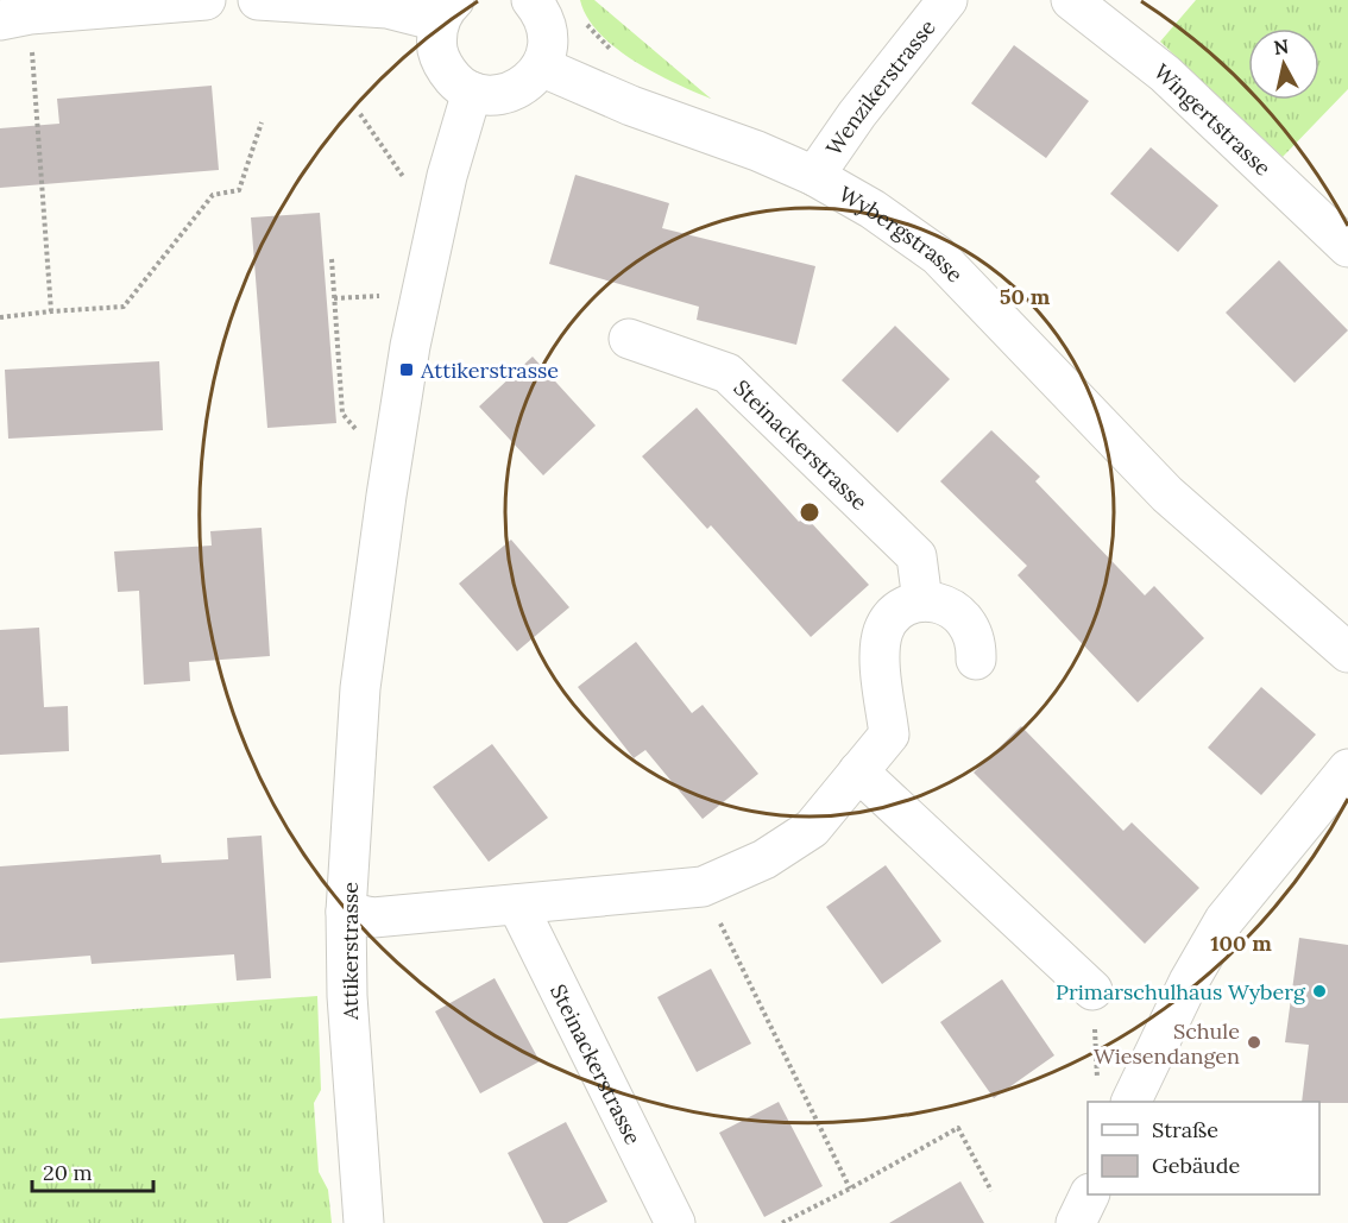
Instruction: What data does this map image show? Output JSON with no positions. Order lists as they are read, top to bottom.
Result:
{
  "streets": {
    "street": [
      "Wenzikerstrasse",
      "Wingertstrasse",
      "Wybergstrasse",
      "Steinackerstrasse",
      "Attikerstrasse"
    ]
  },
  "crossings": [
    ["Wenzikerstrasse", "Wybergstrasse"]
  ],
  "places": {
    "transit": ["Attikerstrasse"],
    "other": ["Primarschulhaus Wyberg", "Schule Wiesendangen"]
  },
  "legend": ["Straße", "Gebäude"],
  "scale_bar": "20 m",
  "north": "top",
  "rings": ["50 m", "100 m"]
}
